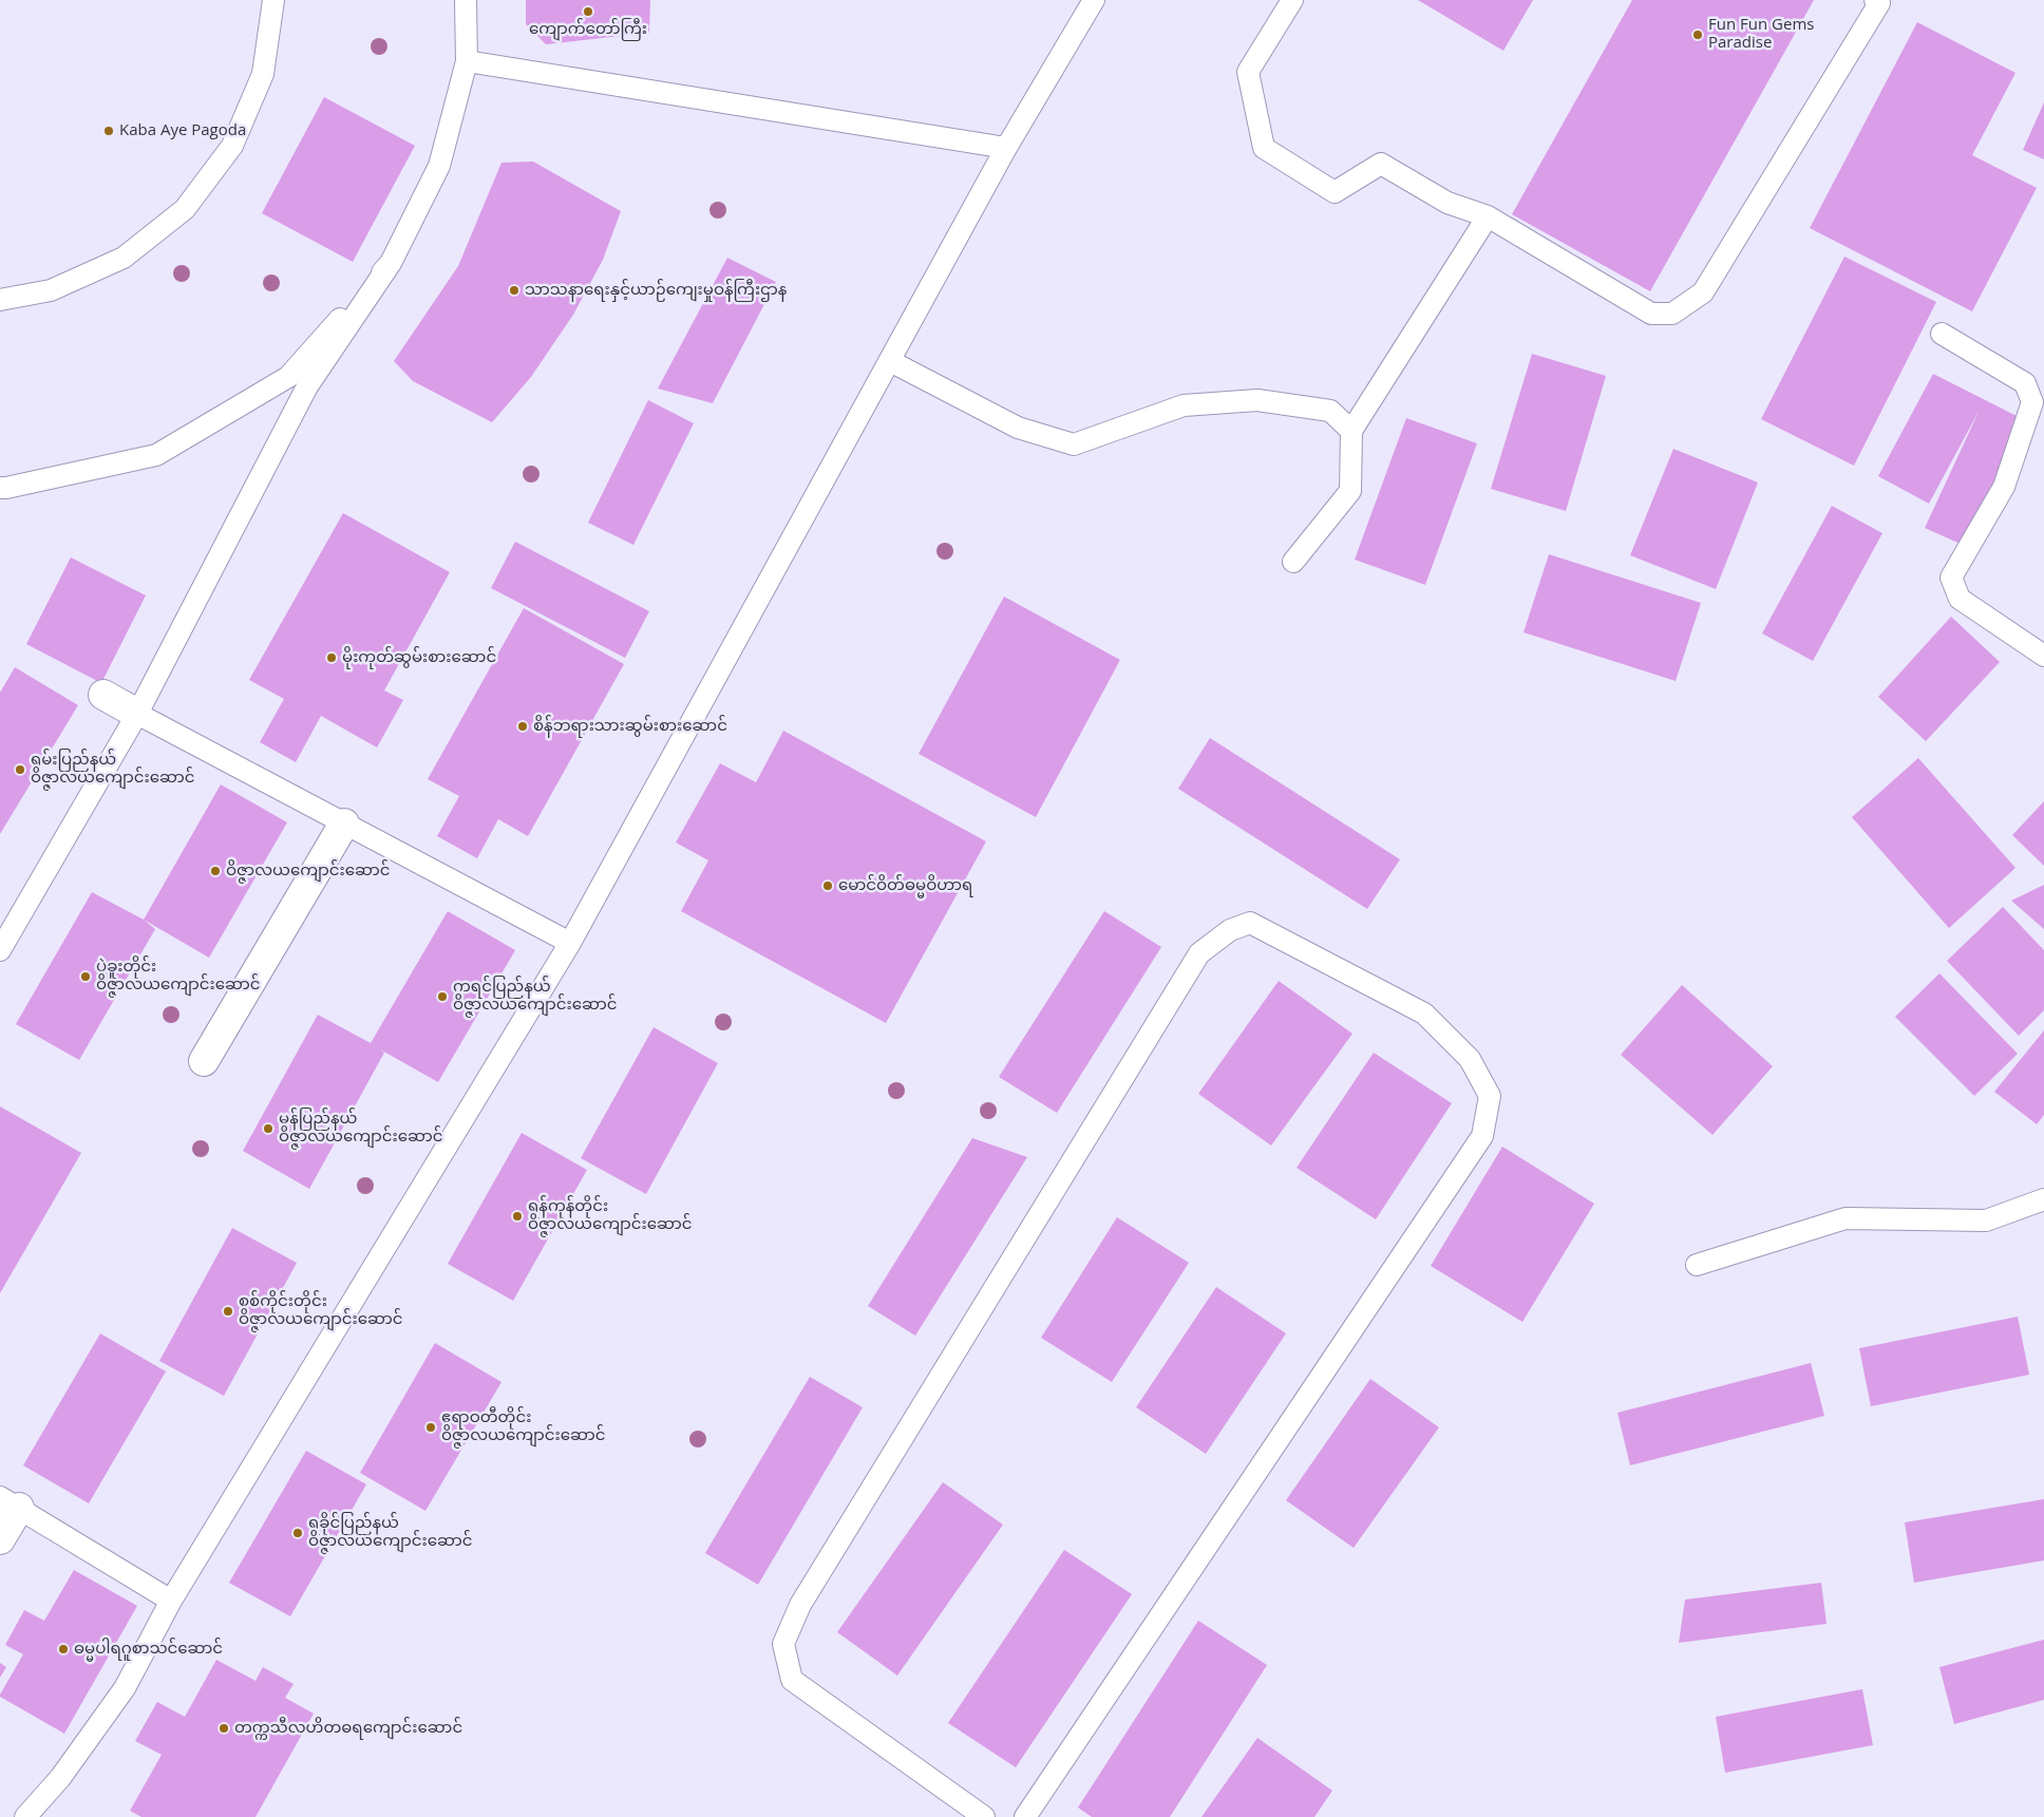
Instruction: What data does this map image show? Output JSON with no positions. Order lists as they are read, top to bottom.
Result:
{
  "places": [
    "ကျောက်တော်ကြီး",
    "Fun Fun Gems Paradise",
    "Kaba Aye Pagoda",
    "သာသနာရေးနှင့်ယာဉ်ကျေးမှုဝန်ကြီးဌာန",
    "မိုးကုတ်ဆွမ်းစားဆောင်",
    "စိန်ဘရားသားဆွမ်းစားဆောင်",
    "ရှမ်းပြည်နယ် ဝိဇ္ဇာလယကျောင်းဆောင်",
    "ဝိဇ္ဇာလယကျောင်းဆောင်",
    "မောင်ဝိတ်ဓမ္မဝိဟာရ",
    "ပဲခူးတိုင်း ဝိဇ္ဇာလယကျောင်းဆောင်",
    "ကရင်ပြည်နယ် ဝိဇ္ဇာလယကျောင်းဆောင်",
    "မွန်ပြည်နယ် ဝိဇ္ဇာလယကျောင်းဆောင်",
    "ရန်ကုန်တိုင်း ဝိဇ္ဇာလယကျောင်းဆောင်",
    "စစ်ကိုင်းတိုင်း ဝိဇ္ဇာလယကျောင်းဆောင်",
    "ဧရာဝတီတိုင်း ဝိဇ္ဇာလယကျောင်းဆောင်",
    "ရခိုင်ပြည်နယ် ဝိဇ္ဇာလယကျောင်းဆောင်",
    "ဓမ္မပါရဂူစာသင်ဆောင်",
    "တက္ကသီလဟိတဓရကျောင်းဆောင်"
  ]
}
